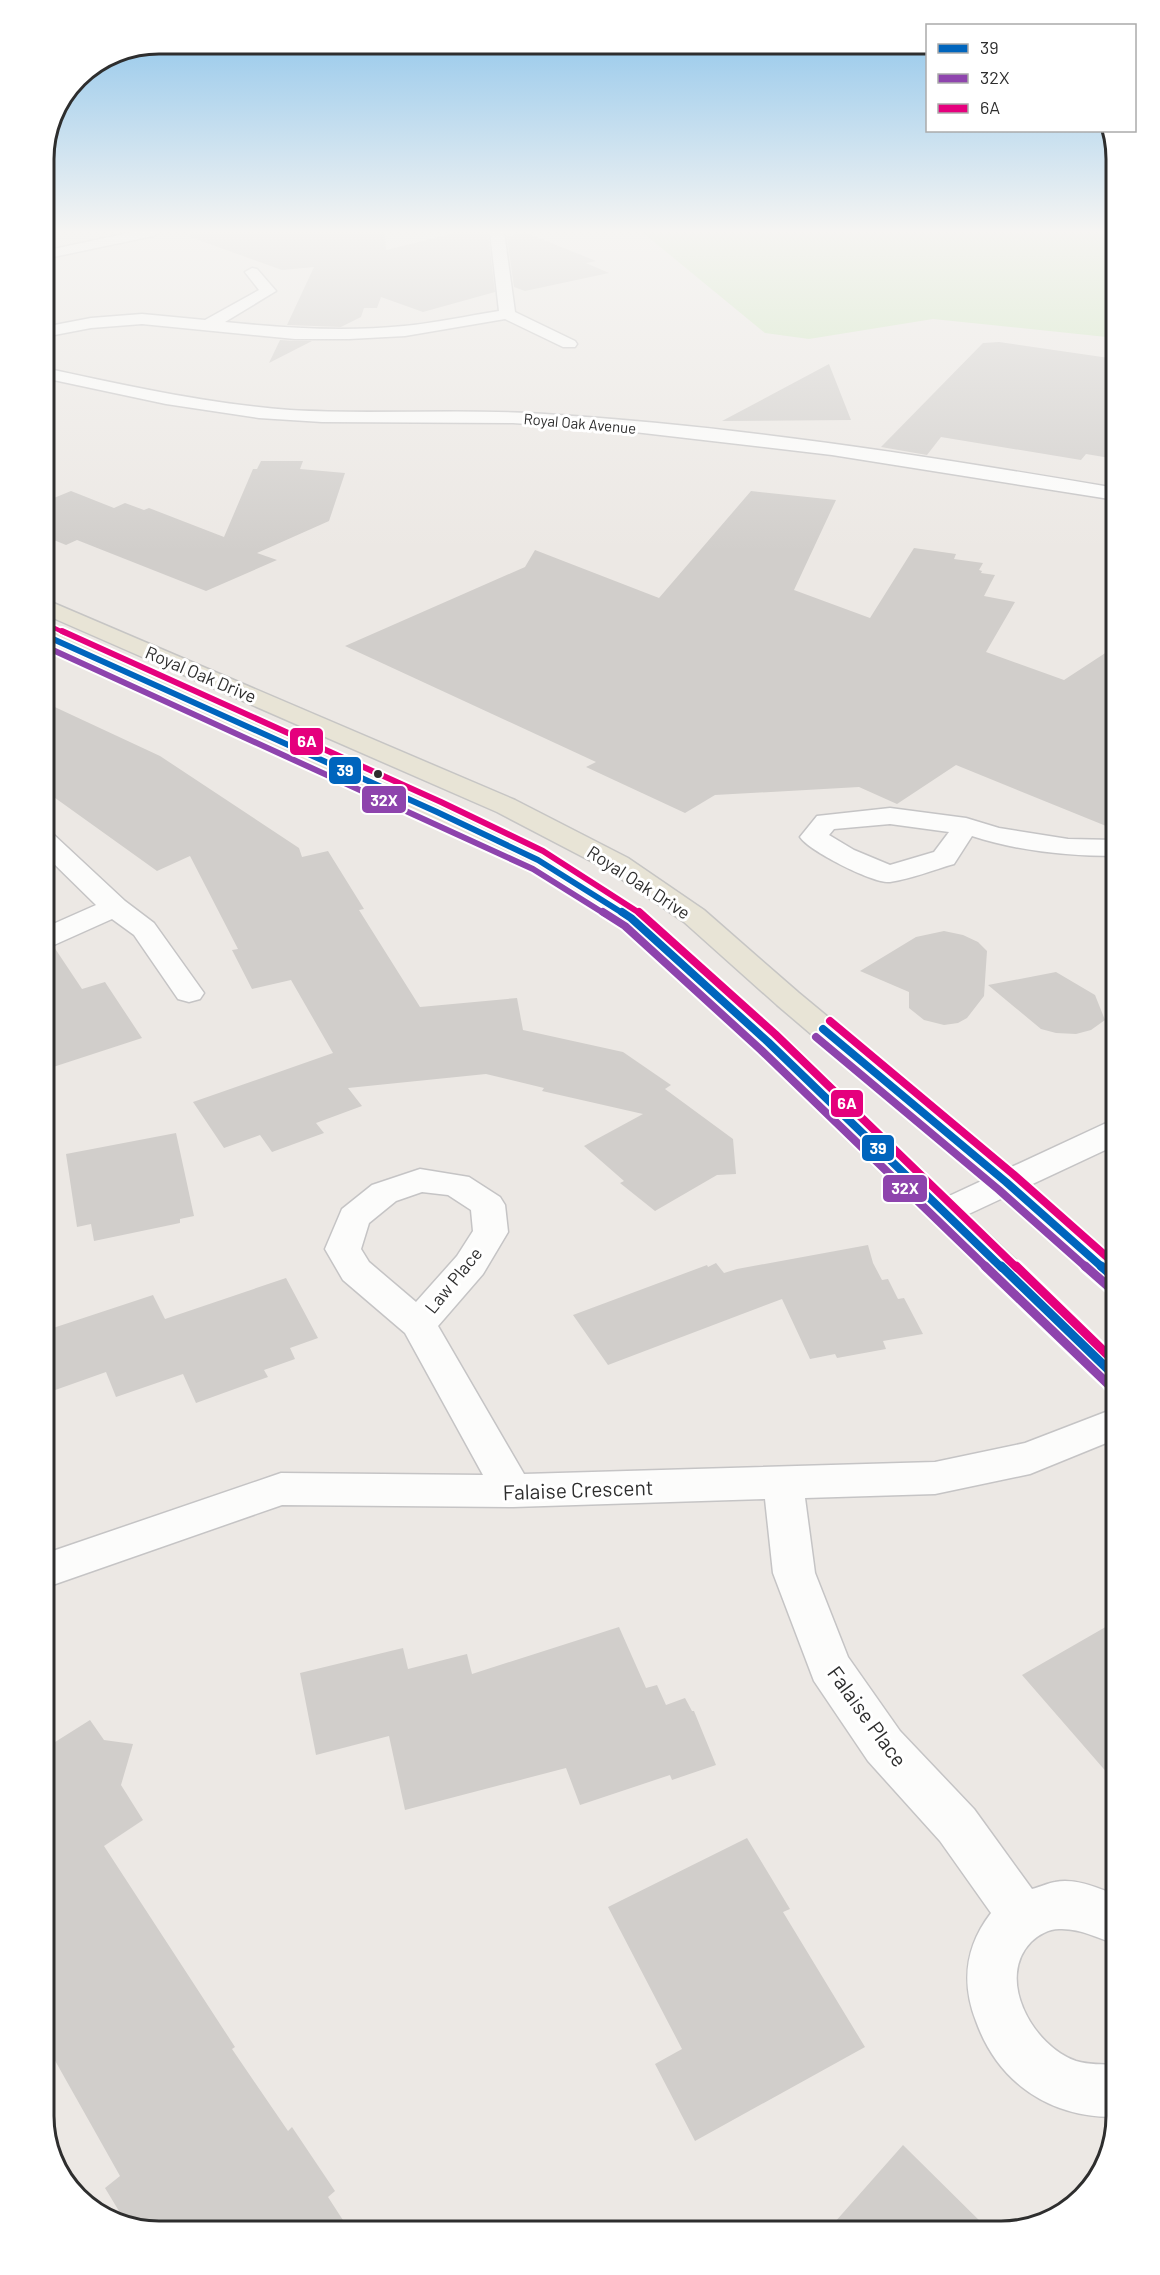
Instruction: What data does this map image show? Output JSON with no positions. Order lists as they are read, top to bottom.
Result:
{
  "streets": {
    "main road": ["Royal Oak Drive"],
    "street": [
      "Royal Oak Avenue",
      "Law Place",
      "Falaise Crescent",
      "Falaise Place"
    ]
  },
  "crossings": [
    ["Law Place", "Falaise Crescent"],
    ["Falaise Crescent", "Falaise Place"]
  ],
  "lines": ["transit line 6A", "transit line 39", "transit line 32X"],
  "legend": ["39", "32X", "6A"]
}
